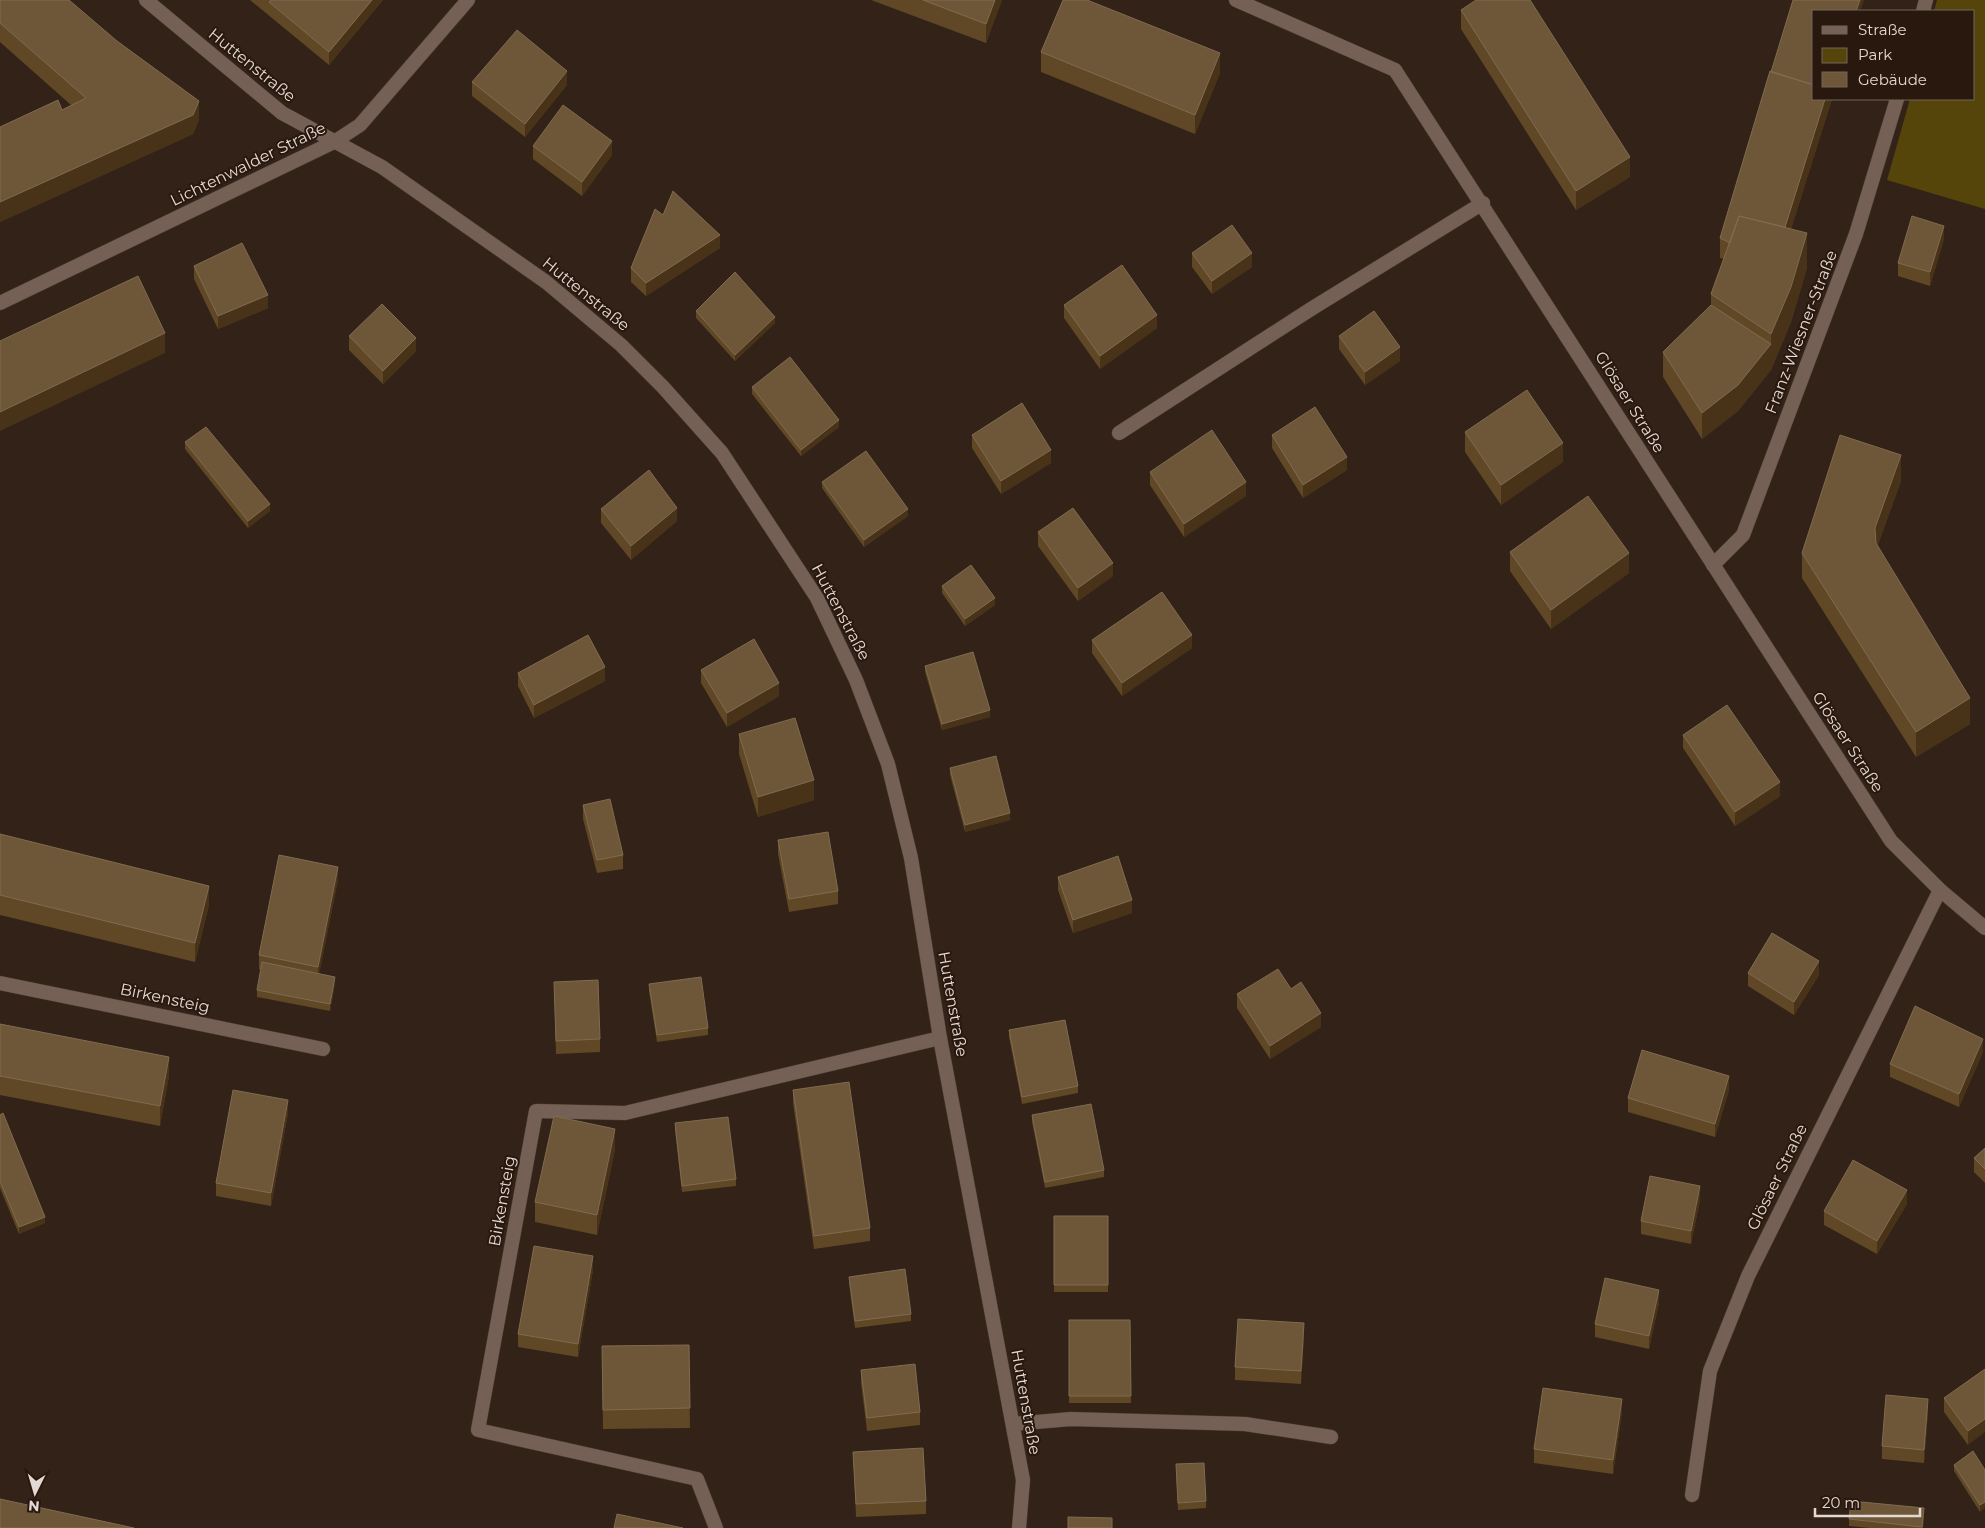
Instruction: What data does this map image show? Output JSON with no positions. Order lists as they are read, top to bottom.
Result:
{
  "streets": {
    "street": [
      "Huttenstraße",
      "Lichtenwalder Straße",
      "Franz-Wiesner-Straße",
      "Glösaer Straße",
      "Birkensteig"
    ]
  },
  "crossings": [
    ["Huttenstraße", "Lichtenwalder Straße"],
    ["Huttenstraße", "Birkensteig"],
    ["Franz-Wiesner-Straße", "Glösaer Straße"]
  ],
  "legend": ["Straße", "Park", "Gebäude"],
  "scale_bar": "20 m",
  "north": "bottom"
}
